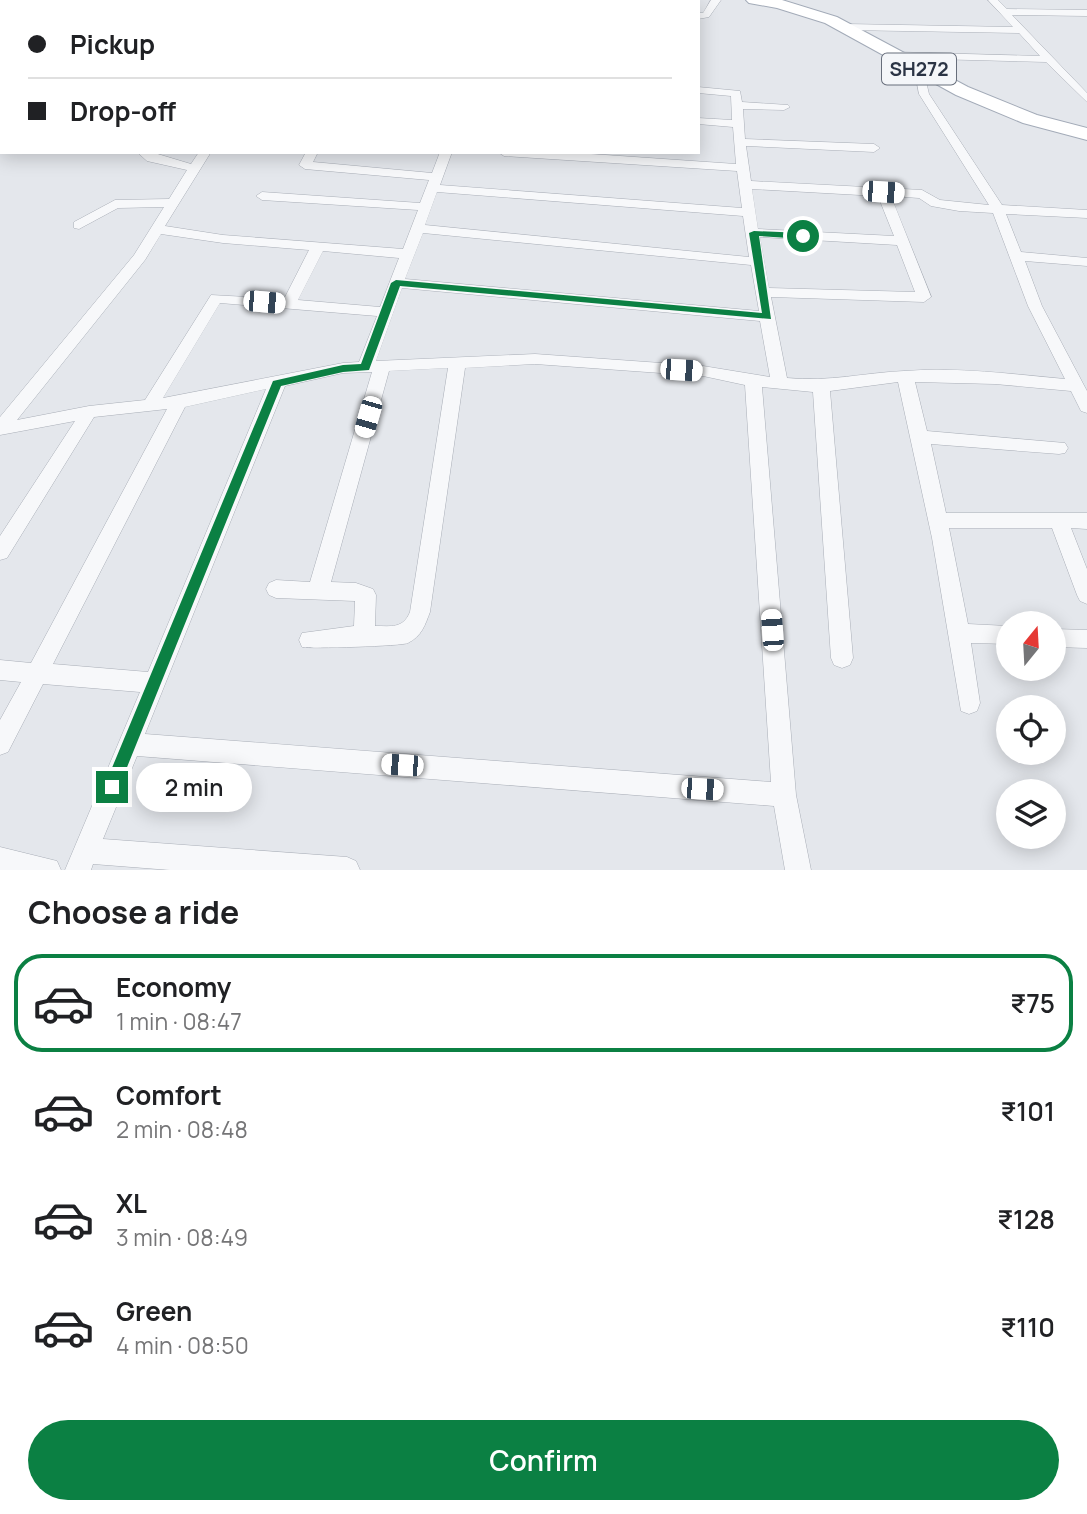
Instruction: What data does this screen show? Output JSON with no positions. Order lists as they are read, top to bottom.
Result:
{
  "streets": {
    "main road": ["SH272"]
  },
  "north": "top",
  "page": {
    "banner": ["Pickup", "Drop-off"],
    "bubble": "2 min",
    "heading": "Choose a ride",
    "list": [
      {
        "name": "Economy",
        "note": "1 min · 08:47",
        "value": "₹75"
      },
      {
        "name": "Comfort",
        "note": "2 min · 08:48",
        "value": "₹101"
      },
      {
        "name": "XL",
        "note": "3 min · 08:49",
        "value": "₹128"
      },
      {
        "name": "Green",
        "note": "4 min · 08:50",
        "value": "₹110"
      }
    ],
    "buttons": "Confirm"
  }
}
